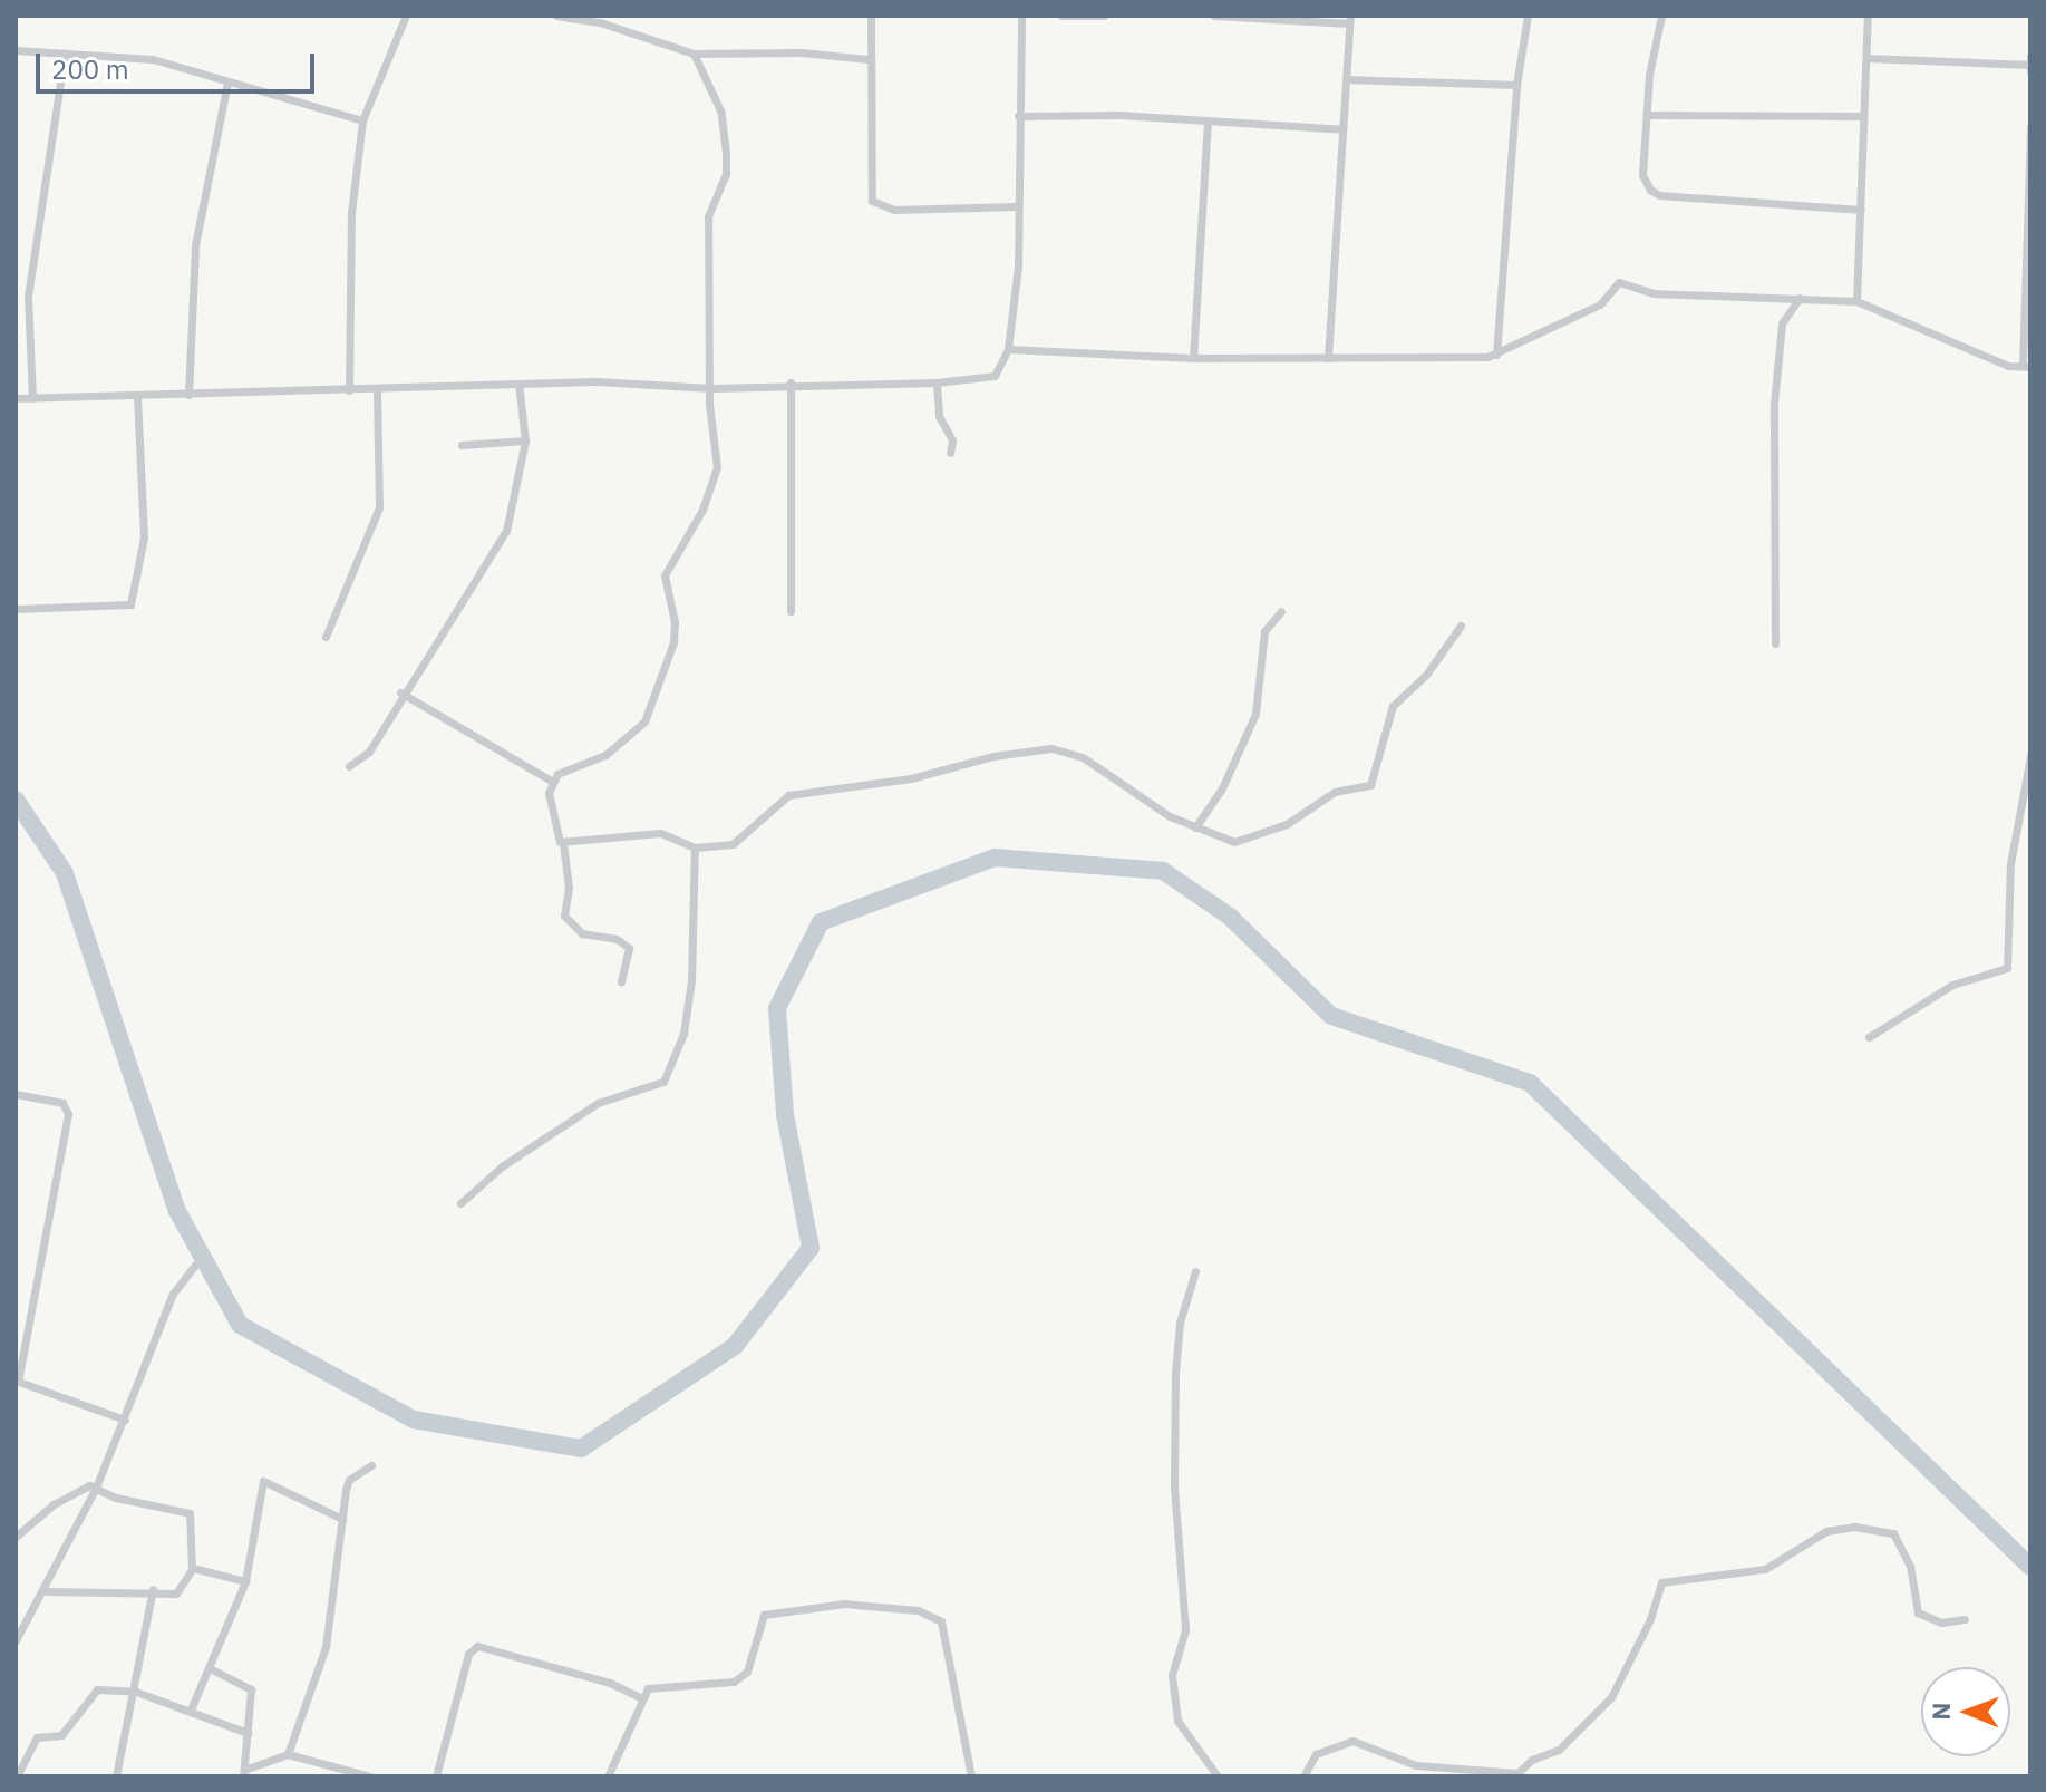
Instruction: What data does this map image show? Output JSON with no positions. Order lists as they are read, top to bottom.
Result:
{
  "scale_bar": "200 m",
  "north": "left"
}
